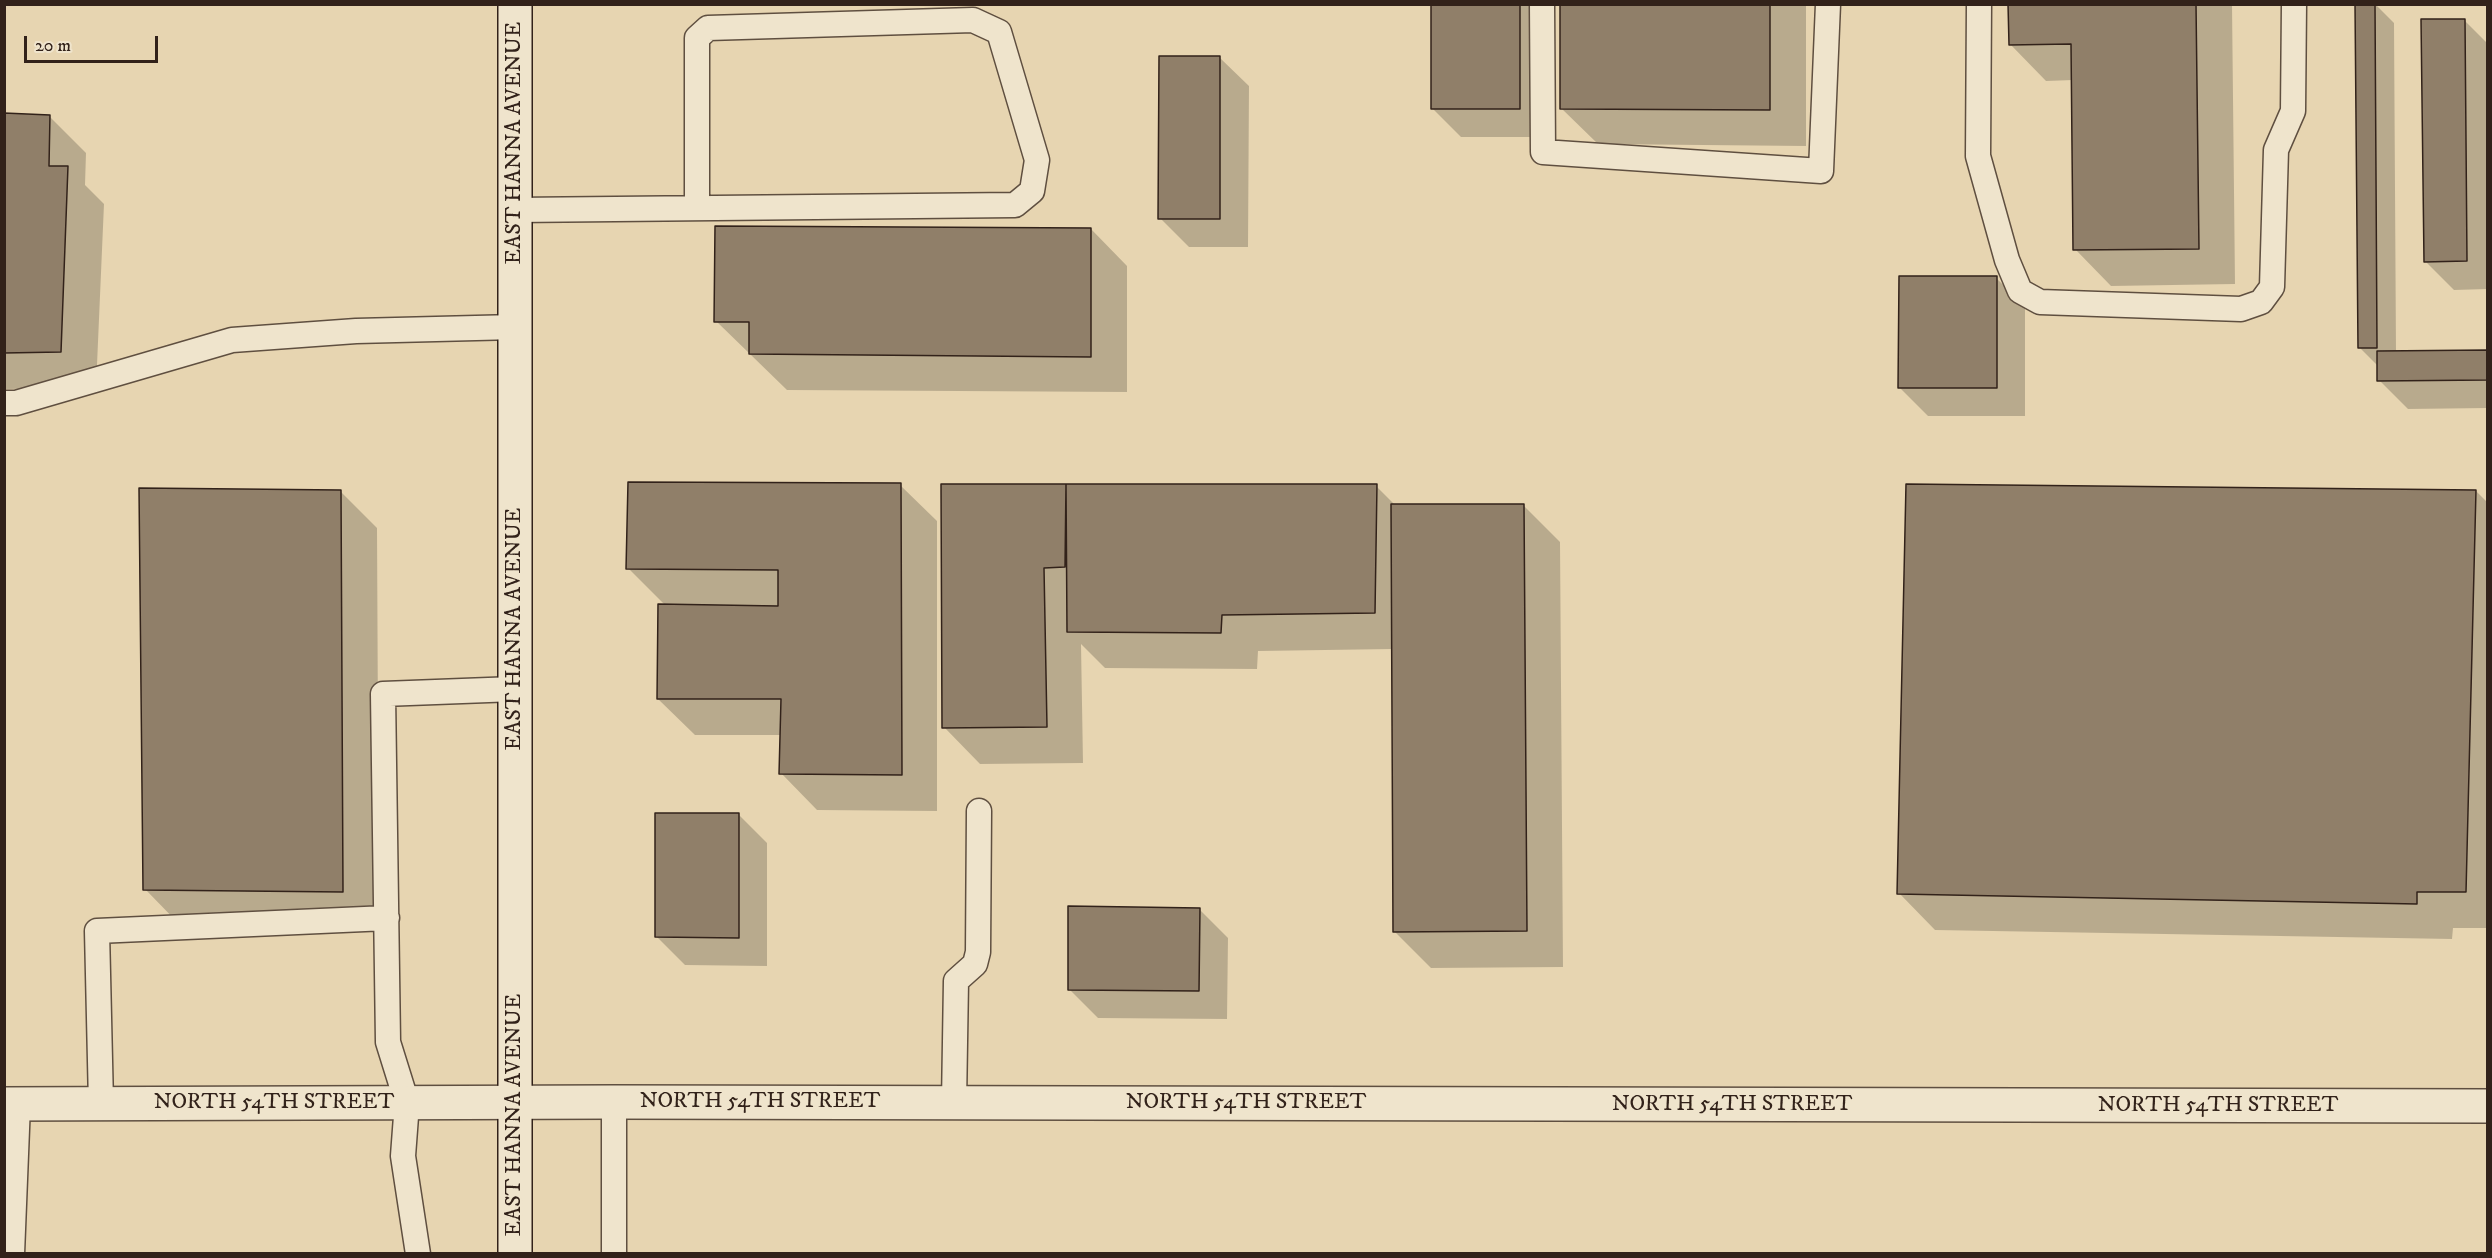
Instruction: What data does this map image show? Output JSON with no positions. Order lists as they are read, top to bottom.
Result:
{
  "streets": {
    "street": ["EAST HANNA AVENUE", "NORTH 54TH STREET"]
  },
  "crossings": [
    ["EAST HANNA AVENUE", "NORTH 54TH STREET"]
  ],
  "scale_bar": "20 m"
}
